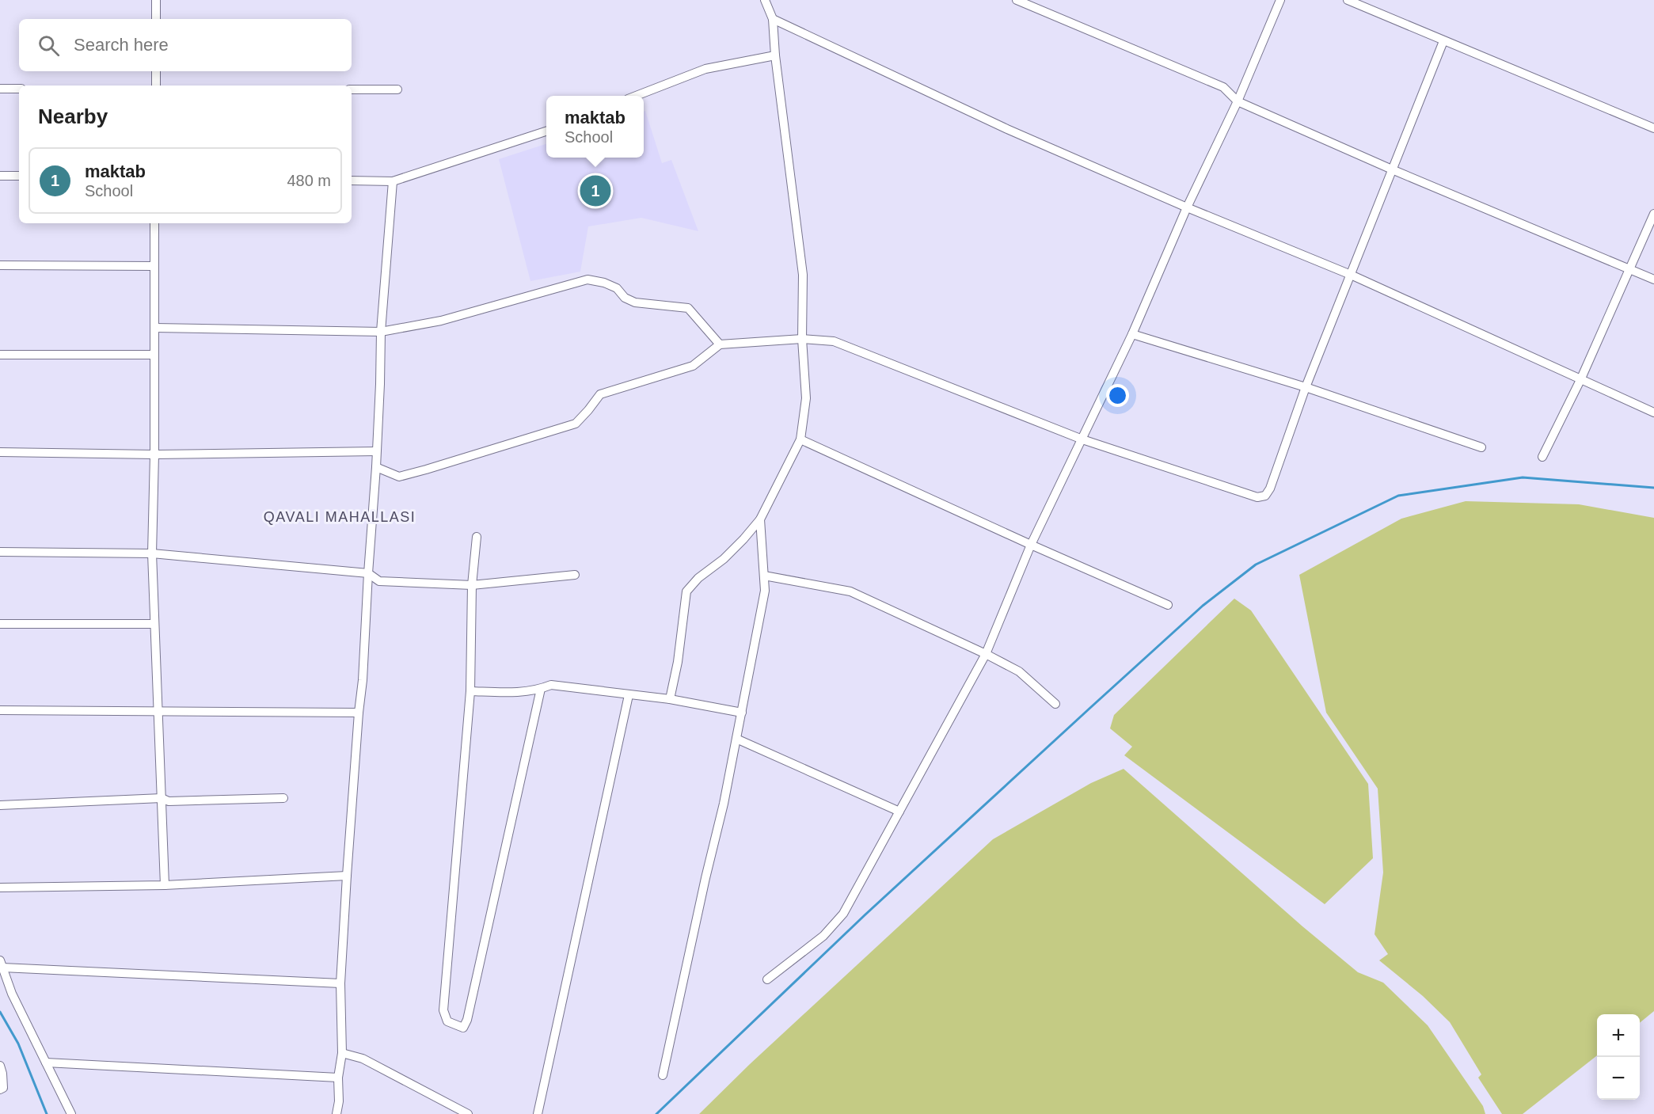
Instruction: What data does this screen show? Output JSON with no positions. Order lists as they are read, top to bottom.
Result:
{
  "districts": ["QAVALI MAHALLASI"],
  "page": {
    "search": "Search here",
    "heading": "Nearby",
    "popup": ["maktab", "School"],
    "list": [
      {
        "mark": "1",
        "name": "maktab",
        "note": "School",
        "value": "480 m"
      }
    ],
    "pins": "1",
    "map_buttons": ["+", "−"]
  }
}
